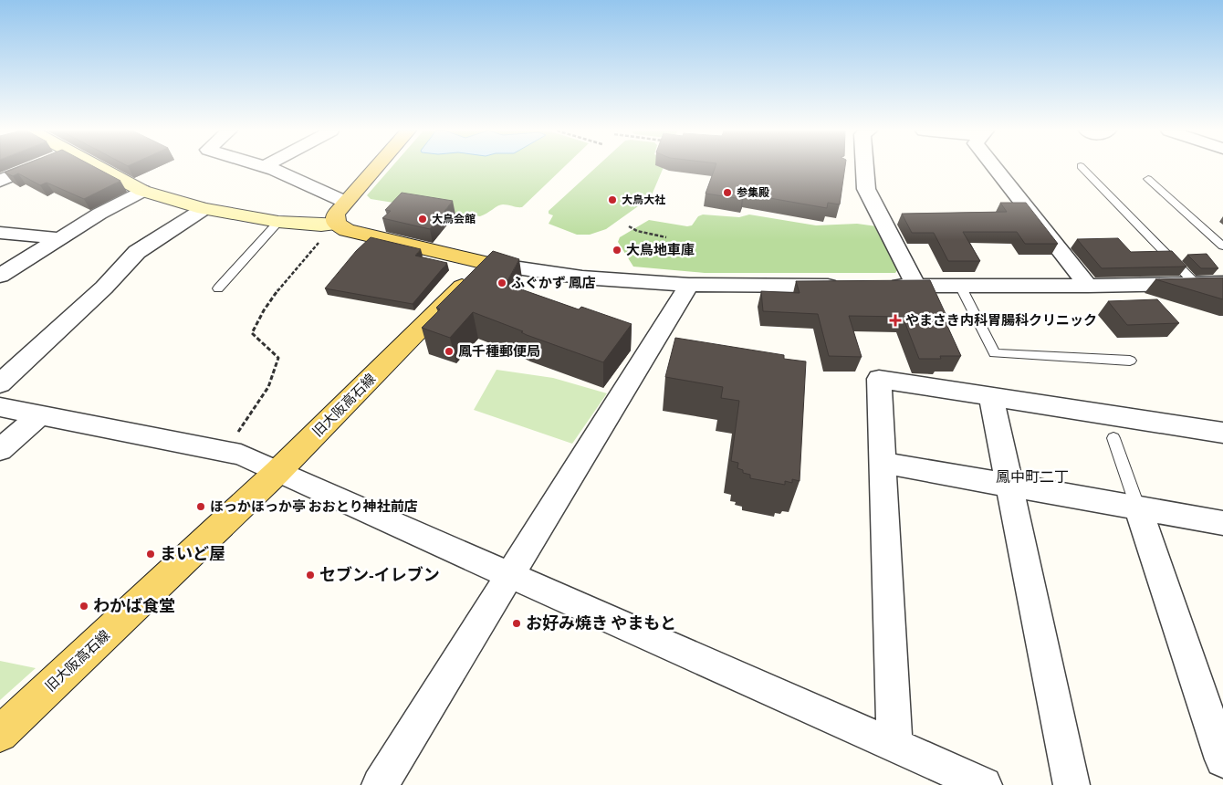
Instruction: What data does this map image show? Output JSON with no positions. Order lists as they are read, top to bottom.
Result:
{
  "streets": {
    "main road": ["旧大阪高石線"]
  },
  "districts": ["鳳中町二丁"],
  "places": {
    "other": [
      "参集殿",
      "大鳥大社",
      "大鳥会館",
      "大鳥地車庫",
      "ふぐかず 鳳店",
      "鳳千種郵便局",
      "ほっかほっか亭 おおとり神社前店",
      "まいど屋",
      "セブン-イレブン",
      "わかば食堂",
      "お好み焼き やまもと"
    ],
    "health": ["やまさき内科胃腸科クリニック"]
  }
}
